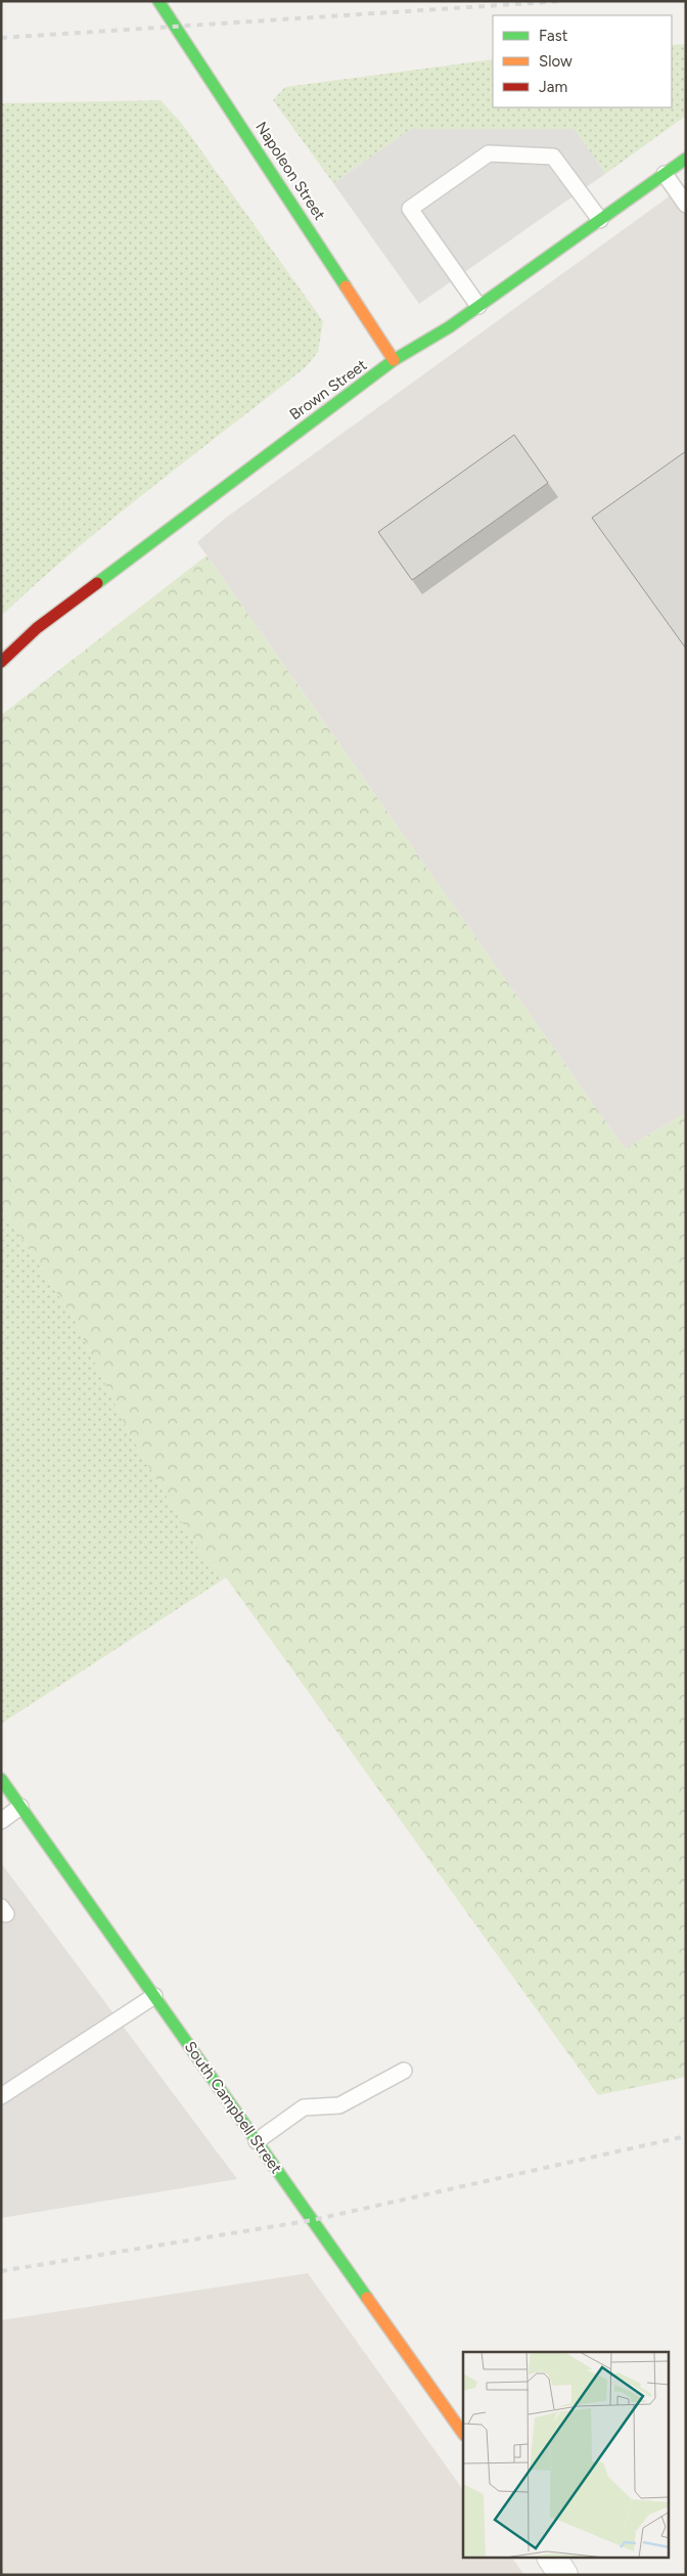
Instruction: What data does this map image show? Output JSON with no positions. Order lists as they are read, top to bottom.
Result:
{
  "streets": {
    "street": ["Napoleon Street", "Brown Street", "South Campbell Street"]
  },
  "crossings": [
    ["Napoleon Street", "Brown Street"]
  ],
  "legend": ["Fast", "Slow", "Jam"]
}
